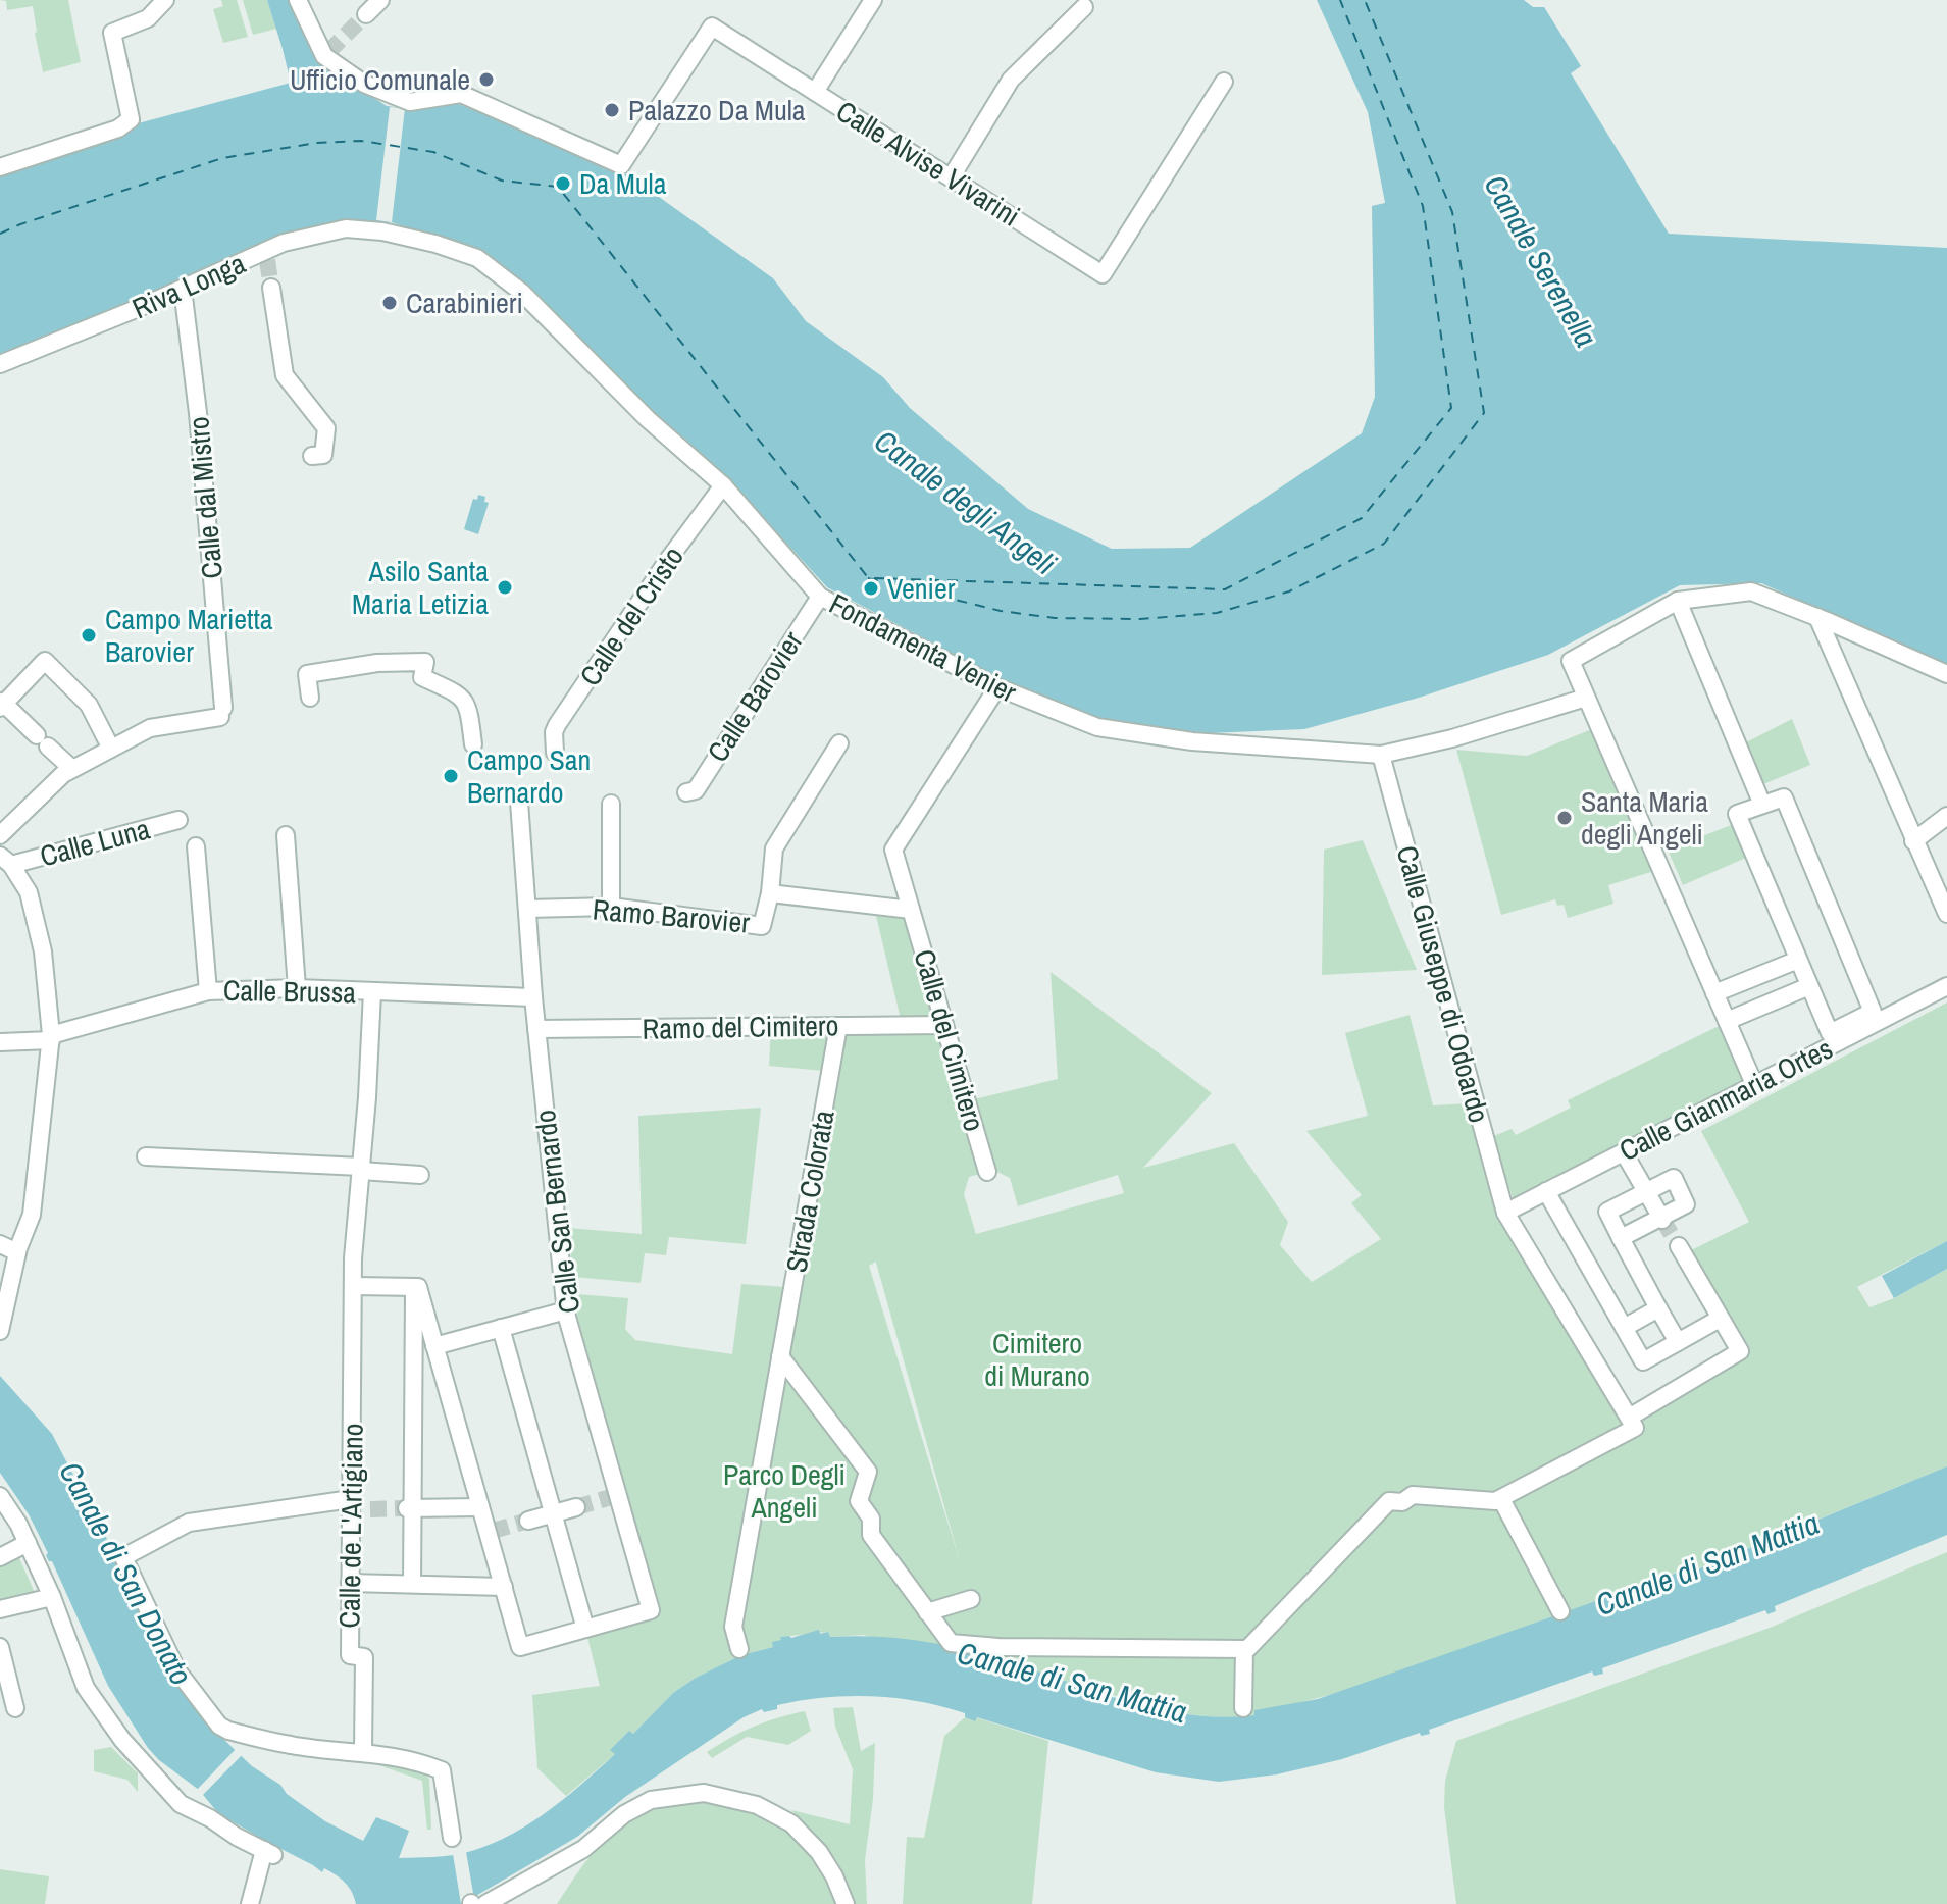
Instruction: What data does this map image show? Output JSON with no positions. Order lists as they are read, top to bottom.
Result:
{
  "streets": {
    "street": [
      "Calle Alvise Vivarini",
      "Riva Longa",
      "Calle dal Mistro",
      "Calle del Cristo",
      "Fondamenta Venier",
      "Calle Barovier",
      "Calle Luna",
      "Ramo Barovier",
      "Calle Giuseppe di Odoardo",
      "Calle Brussa",
      "Ramo del Cimitero",
      "Calle del Cimitero",
      "Calle Gianmaria Ortes",
      "Strada Colorata",
      "Calle San Bernardo",
      "Calle de L'Artigiano"
    ]
  },
  "crossings": [
    ["Riva Longa", "Calle dal Mistro"],
    ["Riva Longa", "Fondamenta Venier"],
    ["Calle del Cristo", "Fondamenta Venier"],
    ["Fondamenta Venier", "Calle Barovier"],
    ["Fondamenta Venier", "Calle Giuseppe di Odoardo"],
    ["Fondamenta Venier", "Calle del Cimitero"],
    ["Ramo Barovier", "Calle del Cimitero"],
    ["Ramo Barovier", "Calle San Bernardo"],
    ["Calle Giuseppe di Odoardo", "Calle Gianmaria Ortes"],
    ["Calle Brussa", "Calle San Bernardo"],
    ["Calle Brussa", "Calle de L'Artigiano"],
    ["Ramo del Cimitero", "Calle del Cimitero"],
    ["Ramo del Cimitero", "Strada Colorata"],
    ["Ramo del Cimitero", "Calle San Bernardo"]
  ],
  "water": [
    "Canale Serenella",
    "Canale degli Angeli",
    "Canale di San Mattia",
    "Canale di San Donato"
  ],
  "parks": ["Cimitero di Murano", "Parco Degli Angeli"],
  "places": [
    "Ufficio Comunale",
    "Palazzo Da Mula",
    "Da Mula",
    "Carabinieri",
    "Asilo Santa Maria Letizia",
    "Venier",
    "Campo Marietta Barovier",
    "Campo San Bernardo",
    "Santa Maria degli Angeli"
  ]
}
